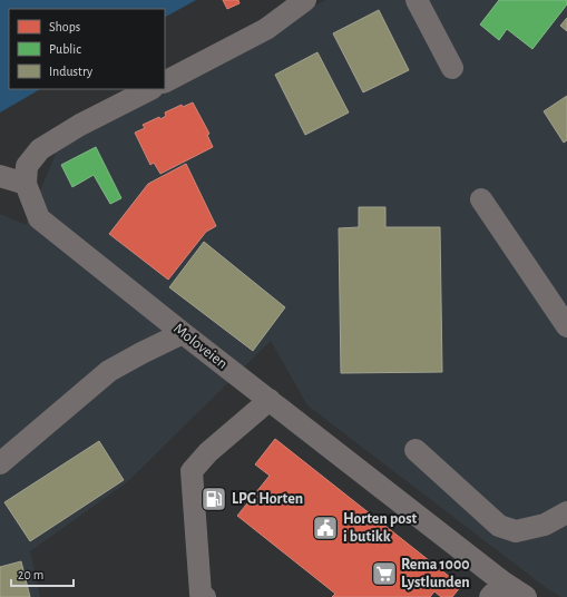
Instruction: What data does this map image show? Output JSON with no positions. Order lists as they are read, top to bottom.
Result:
{
  "streets": {
    "street": ["Moloveien"]
  },
  "places": {
    "fuel station": ["LPG Horten"],
    "public building": ["Horten post i butikk"],
    "supermarket": ["Rema 1000 Lystlunden"]
  },
  "legend": ["Shops", "Public", "Industry"],
  "scale_bar": "20 m"
}
